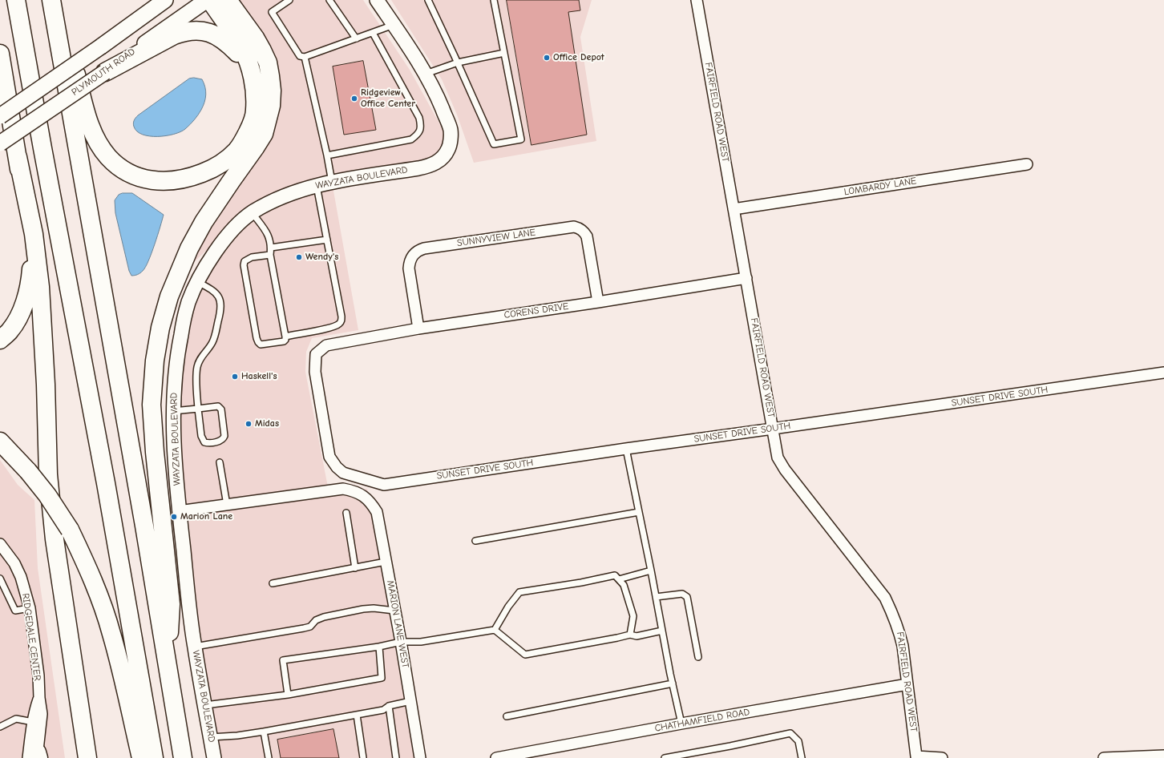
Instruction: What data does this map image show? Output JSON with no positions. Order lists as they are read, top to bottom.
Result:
{
  "streets": {
    "main road": ["PLYMOUTH ROAD"],
    "street": [
      "FAIRFIELD ROAD WEST",
      "WAYZATA BOULEVARD",
      "LOMBARDY LANE",
      "SUNNYVIEW LANE",
      "CORENS DRIVE",
      "SUNSET DRIVE SOUTH",
      "MARION LANE WEST",
      "RIDGEDALE CENTER",
      "CHATHAMFIELD ROAD"
    ]
  },
  "crossings": [
    ["FAIRFIELD ROAD WEST", "LOMBARDY LANE"],
    ["FAIRFIELD ROAD WEST", "CORENS DRIVE"],
    ["FAIRFIELD ROAD WEST", "SUNSET DRIVE SOUTH"],
    ["FAIRFIELD ROAD WEST", "CHATHAMFIELD ROAD"],
    ["SUNNYVIEW LANE", "CORENS DRIVE"],
    ["CORENS DRIVE", "SUNSET DRIVE SOUTH"]
  ],
  "places": [
    "Office Depot",
    "Ridgeview Office Center",
    "Wendy's",
    "Haskell's",
    "Midas",
    "Marion Lane"
  ]
}
